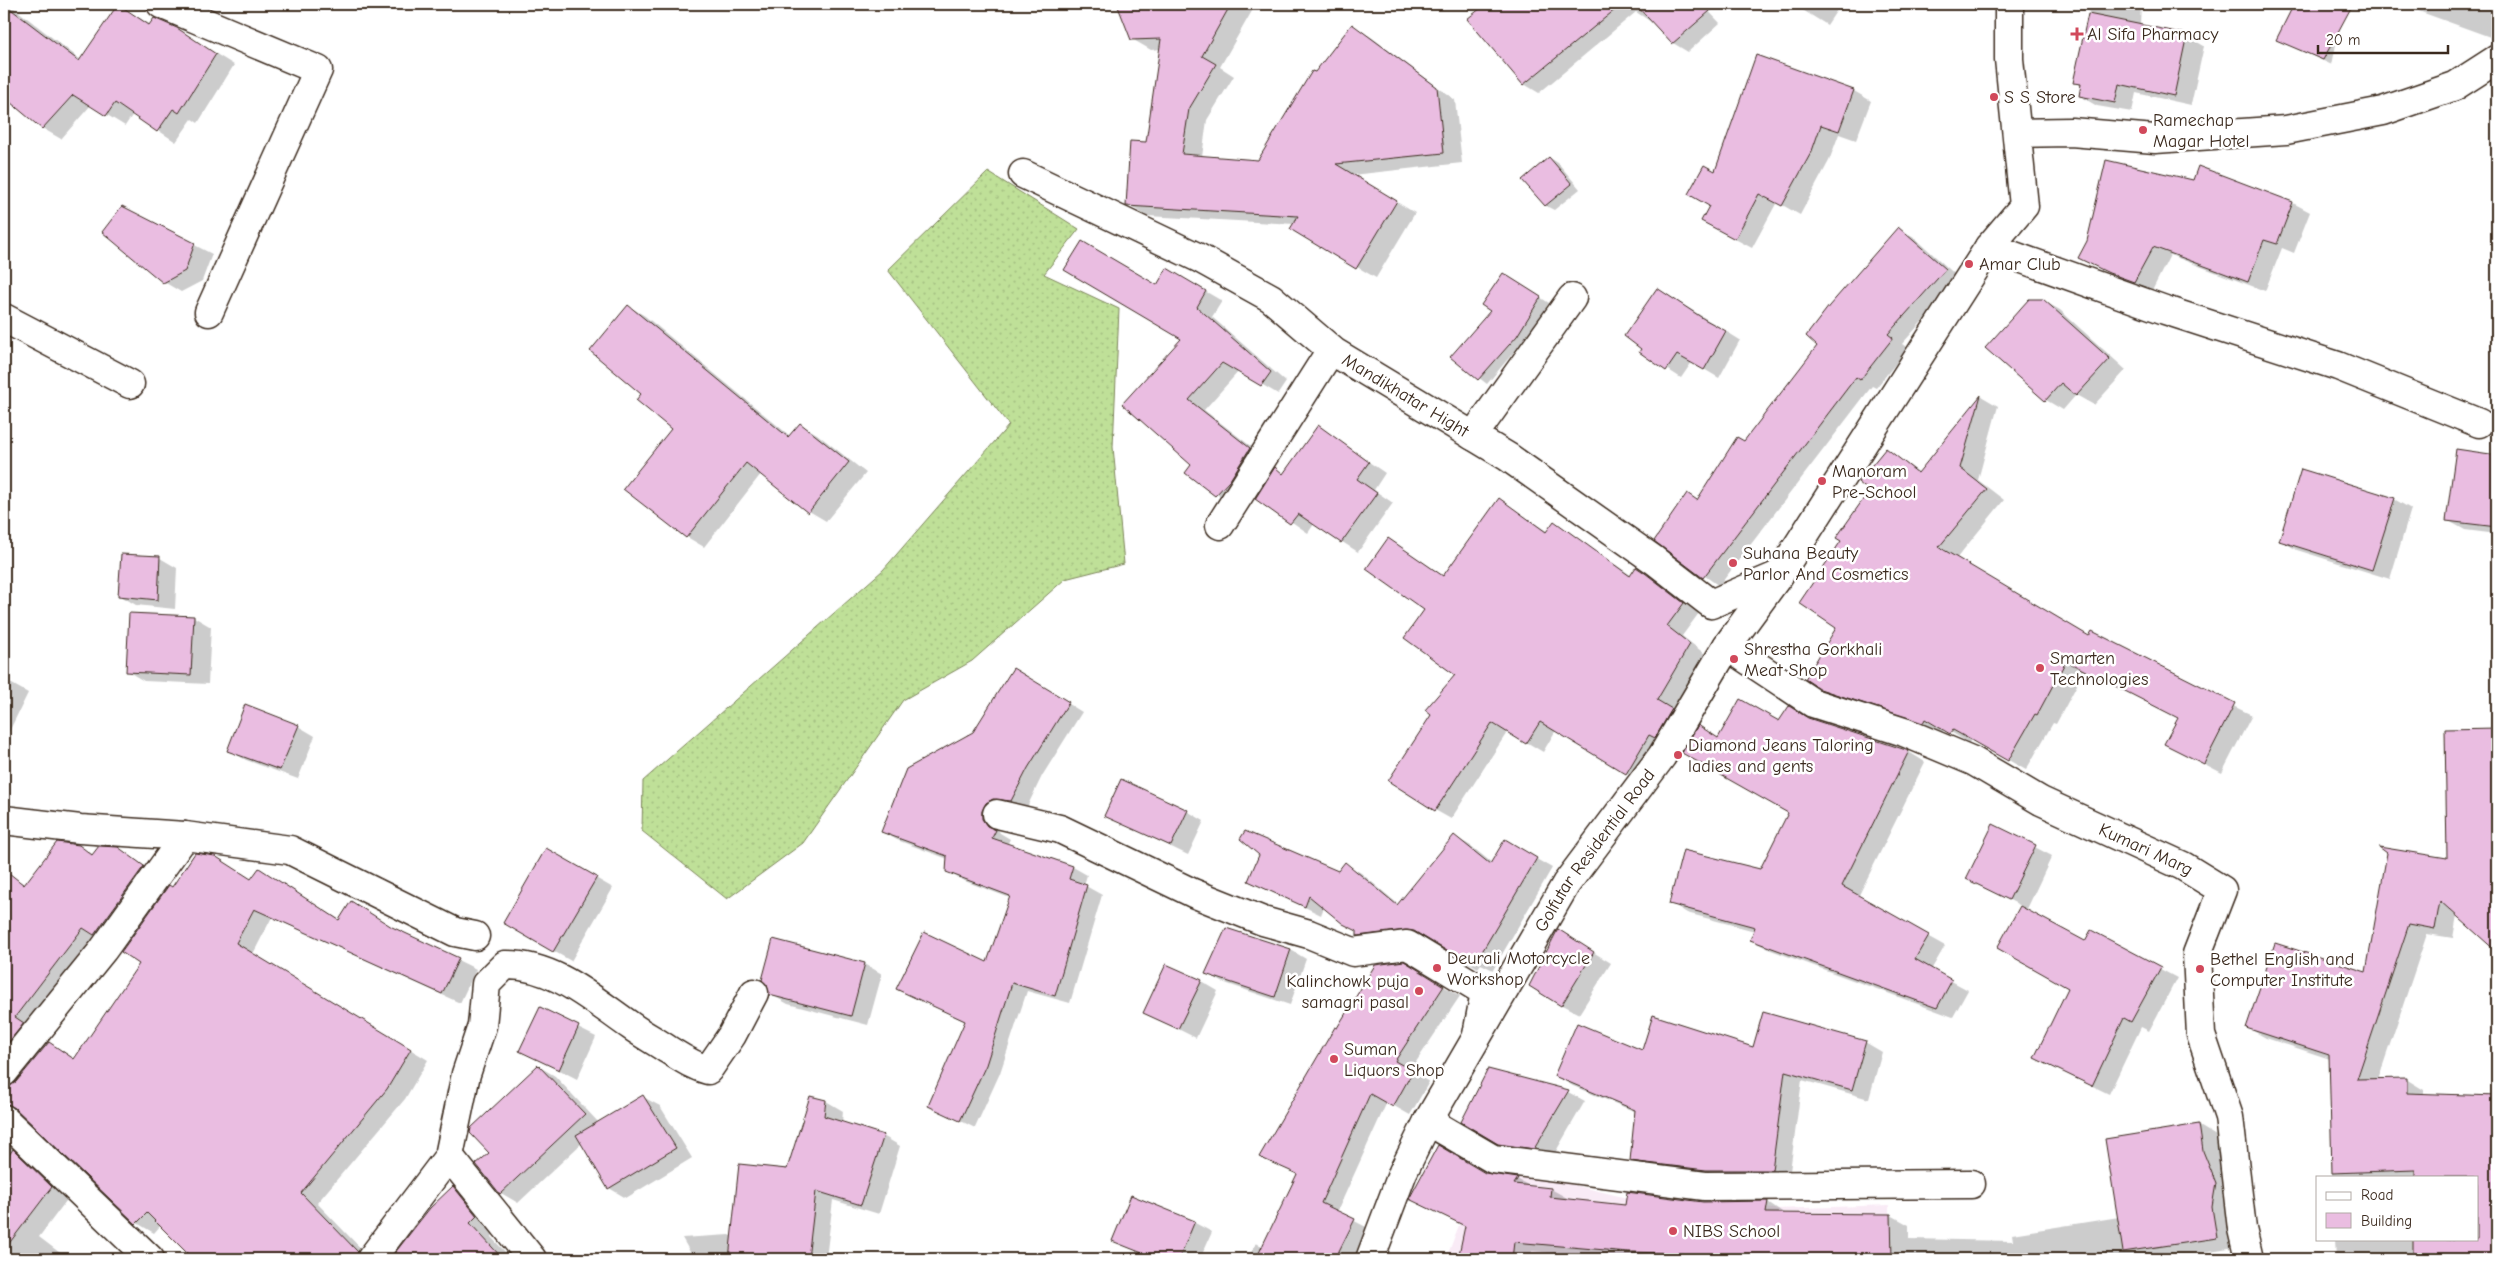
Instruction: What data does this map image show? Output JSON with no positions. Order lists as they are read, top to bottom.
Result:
{
  "streets": {
    "street": ["Mandikhatar Hight", "Kumari Marg", "Golfutar Residential Road"]
  },
  "crossings": [
    ["Mandikhatar Hight", "Golfutar Residential Road"],
    ["Kumari Marg", "Golfutar Residential Road"]
  ],
  "places": {
    "health": ["Al Sifa Pharmacy"],
    "other": [
      "S S Store",
      "Ramechap Magar Hotel",
      "Amar Club",
      "Manoram Pre-School",
      "Suhana Beauty Parlor And Cosmetics",
      "Shrestha Gorkhali Meat Shop",
      "Smarten Technologies",
      "Diamond Jeans Taloring ladies and gents",
      "Deurali Motorcycle Workshop",
      "Bethel English and Computer Institute",
      "Kalinchowk puja samagri pasal",
      "Suman Liquors Shop",
      "NIBS School"
    ]
  },
  "legend": ["Road", "Building"],
  "scale_bar": "20 m"
}
